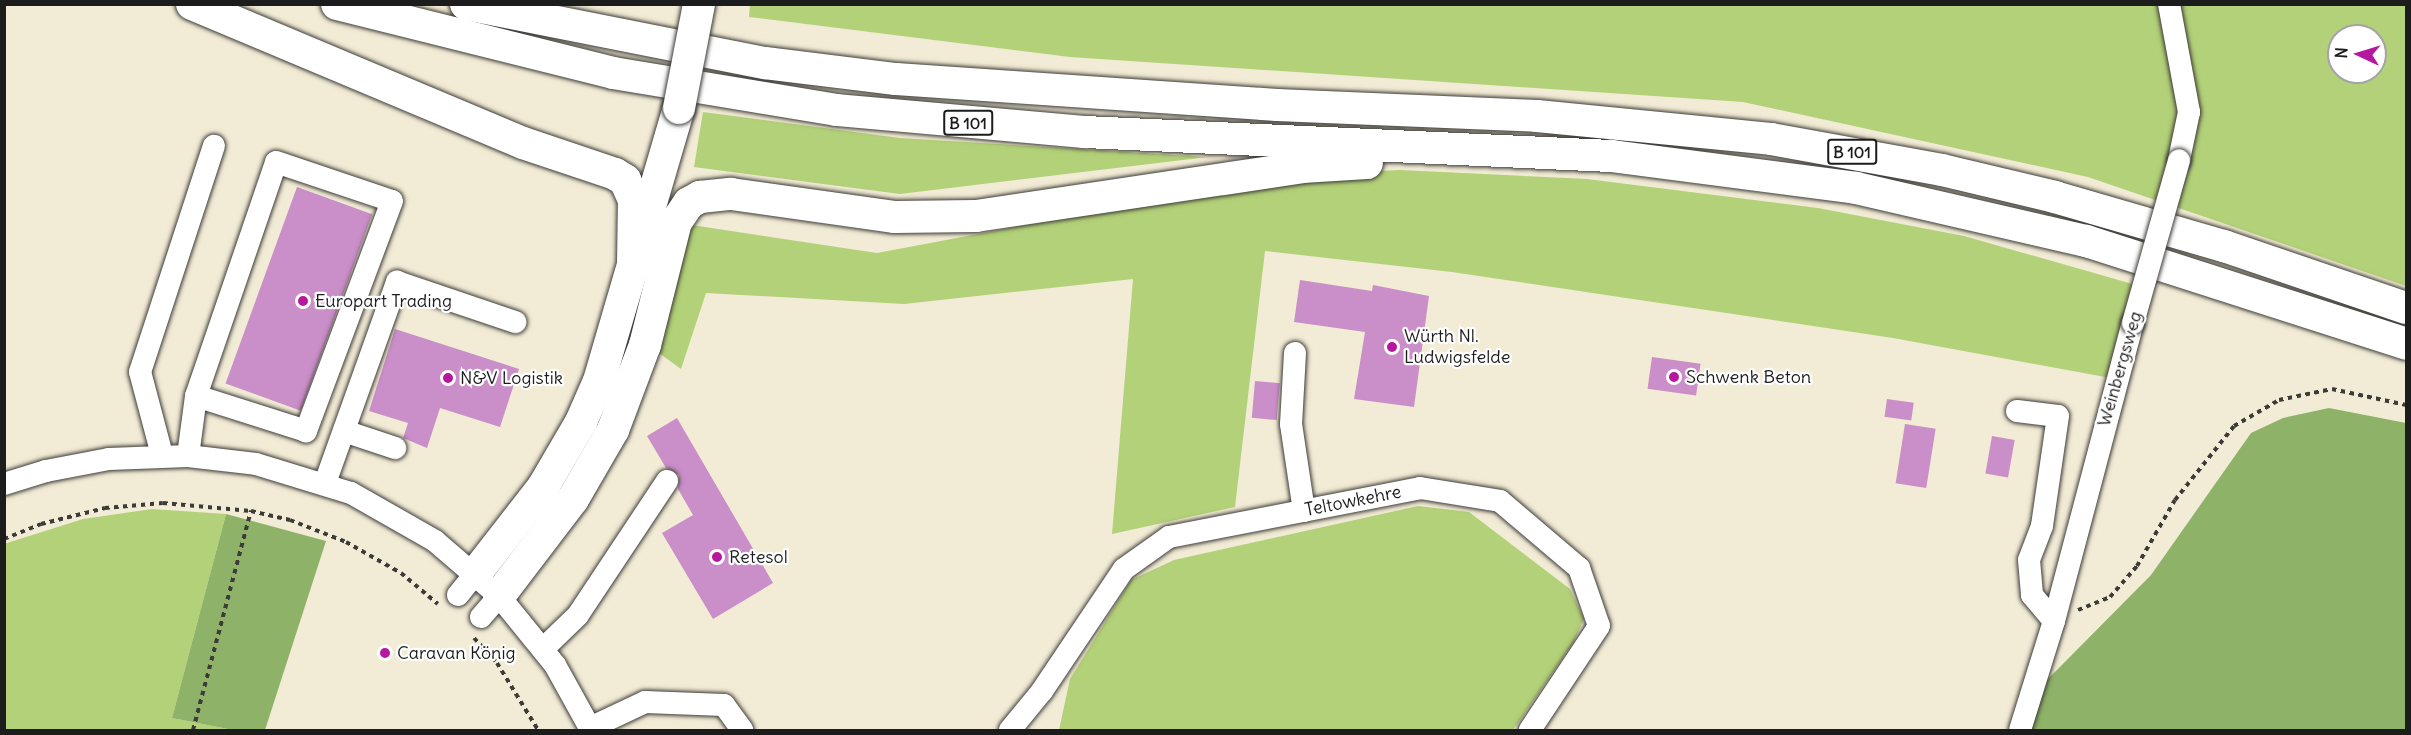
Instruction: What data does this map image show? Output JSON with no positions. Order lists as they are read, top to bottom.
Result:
{
  "streets": {
    "highway": ["B 101"],
    "street": ["Weinbergsweg", "Teltowkehre"]
  },
  "places": [
    "Europart Trading",
    "Würth Nl. Ludwigsfelde",
    "Schwenk Beton",
    "N&V Logistik",
    "Retesol",
    "Caravan König"
  ],
  "north": "left"
}
